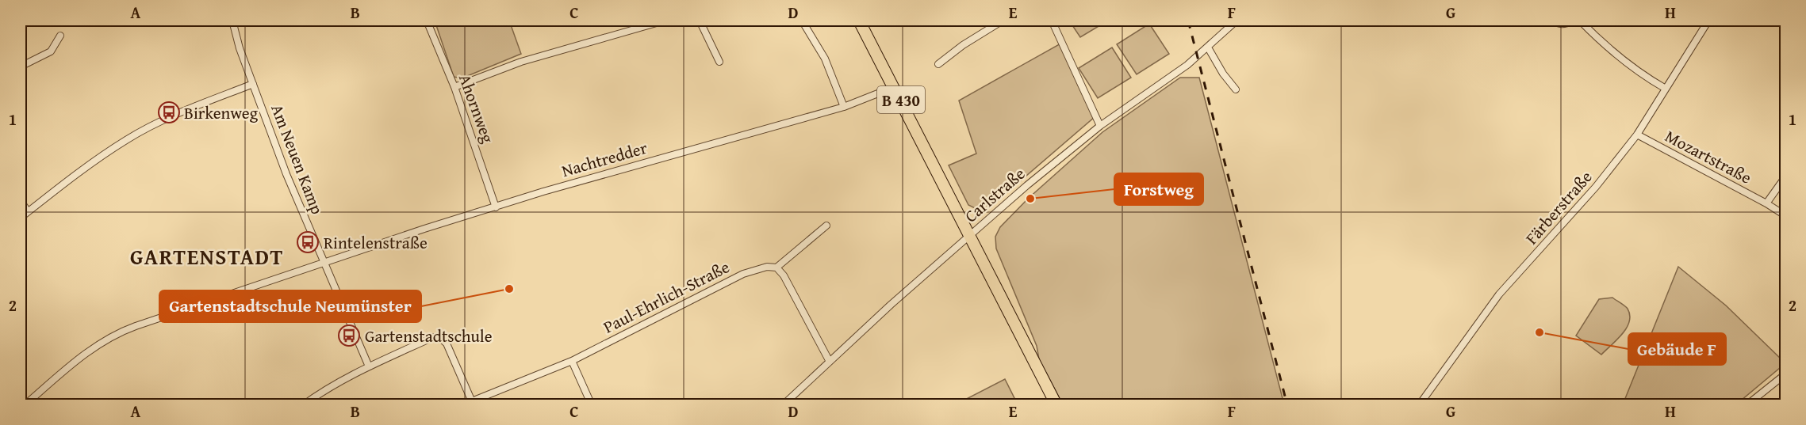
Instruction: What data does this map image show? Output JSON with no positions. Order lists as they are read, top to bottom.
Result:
{
  "streets": {
    "main road": ["B 430"],
    "street": [
      "Ahornweg",
      "Mozartstraße",
      "Am Neuen Kamp",
      "Nachtredder",
      "Carlstraße",
      "Färberstraße",
      "Paul-Ehrlich-Straße"
    ]
  },
  "crossings": [
    ["B 430", "Nachtredder"],
    ["B 430", "Carlstraße"],
    ["Ahornweg", "Nachtredder"],
    ["Mozartstraße", "Färberstraße"],
    ["Am Neuen Kamp", "Nachtredder"]
  ],
  "districts": ["GARTENSTADT"],
  "places": {
    "bus stop": ["Birkenweg", "Rintelenstraße", "Gartenstadtschule"],
    "other": ["Forstweg", "Gartenstadtschule Neumünster", "Gebäude F"]
  },
  "grid": {
    "columns": [
      "A",
      "B",
      "C",
      "D",
      "E",
      "F",
      "G",
      "H"
    ],
    "rows": ["1", "2"]
  }
}
